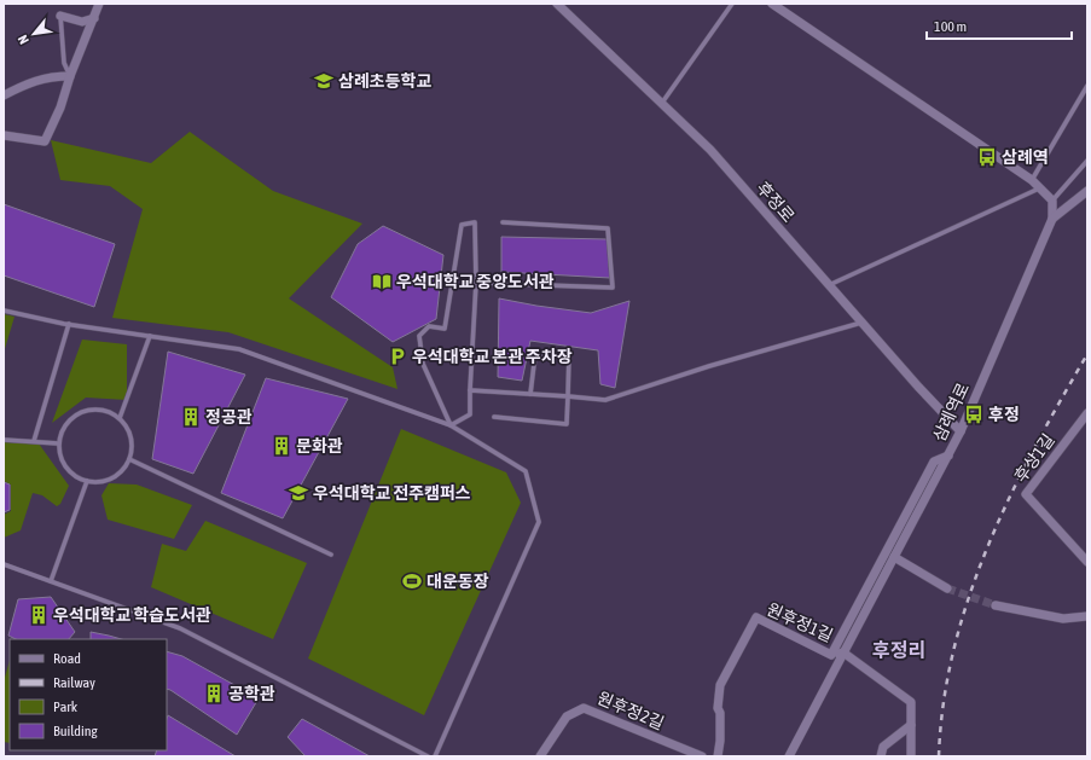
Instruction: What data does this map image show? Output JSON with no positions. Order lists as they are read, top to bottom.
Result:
{
  "streets": {
    "street": [
      "후정로",
      "삼례역로",
      "후상1길",
      "원후정1길",
      "원후정2길"
    ]
  },
  "crossings": [
    ["후정로", "삼례역로"],
    ["삼례역로", "원후정1길"]
  ],
  "districts": ["후정리"],
  "places": {
    "school or university": ["삼례초등학교", "우석대학교 전주캠퍼스"],
    "bus stop": ["삼례역", "후정"],
    "library": ["우석대학교 중앙도서관"],
    "parking": ["우석대학교 본관 주차장"],
    "building": [
      "정공관",
      "문화관",
      "우석대학교 학습도서관",
      "공학관"
    ],
    "sports": ["대운동장"]
  },
  "legend": [
    "Road",
    "Railway",
    "Park",
    "Building"
  ],
  "scale_bar": "100 m",
  "north": "bottom left"
}
